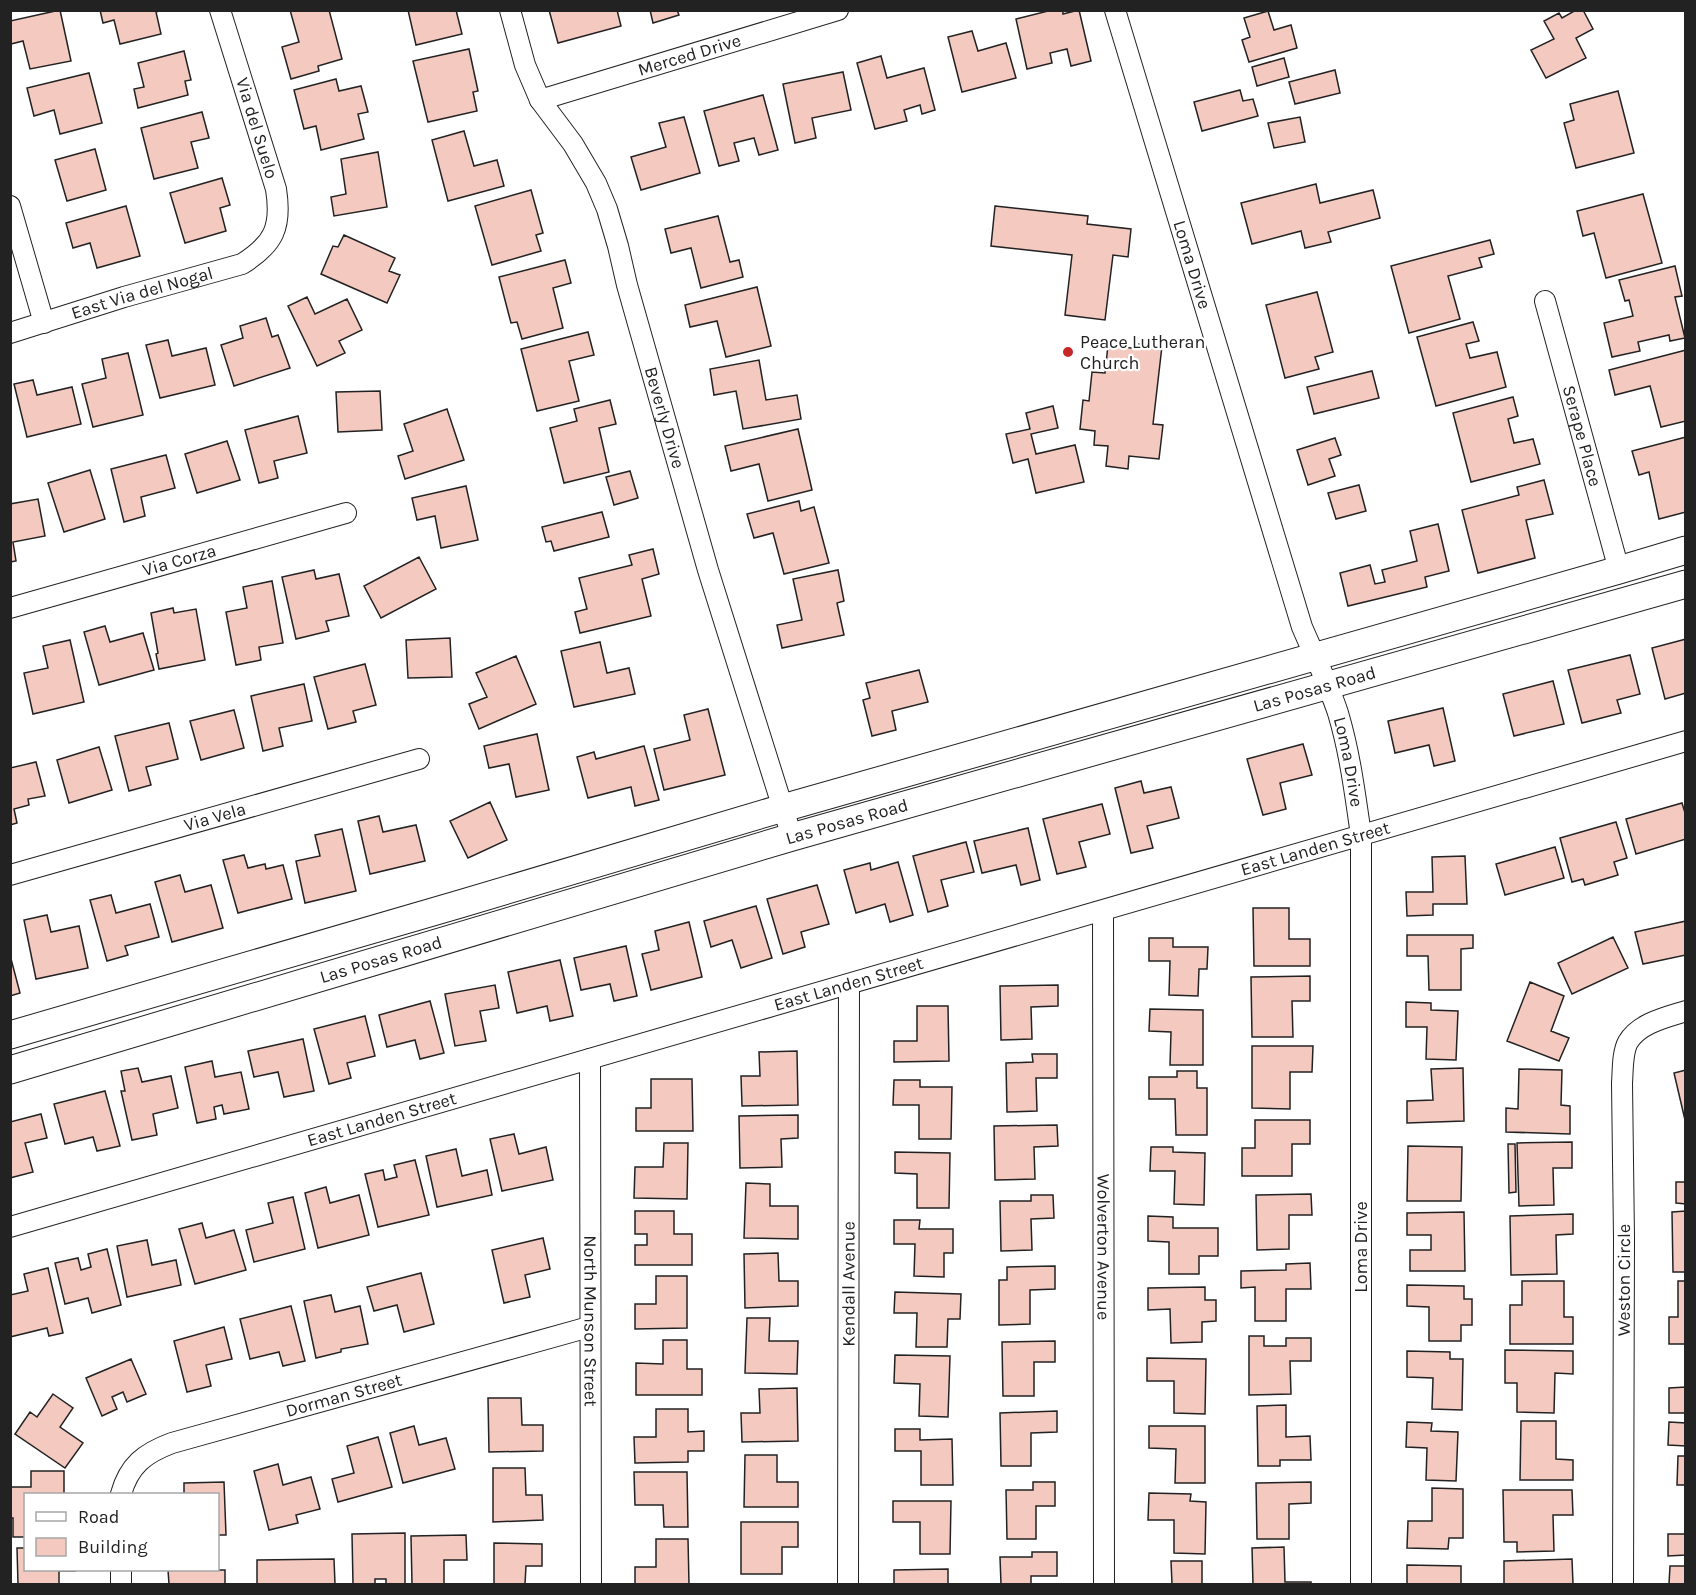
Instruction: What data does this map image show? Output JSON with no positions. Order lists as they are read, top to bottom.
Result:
{
  "streets": {
    "main road": ["Las Posas Road"],
    "street": [
      "Merced Drive",
      "Via del Suelo",
      "Loma Drive",
      "East Via del Nogal",
      "Beverly Drive",
      "Serape Place",
      "Via Corza",
      "Via Vela",
      "East Landen Street",
      "Wolverton Avenue",
      "Weston Circle",
      "Kendall Avenue",
      "North Munson Street",
      "Dorman Street"
    ]
  },
  "crossings": [
    ["Merced Drive", "Beverly Drive"],
    ["Via del Suelo", "East Via del Nogal"],
    ["Loma Drive", "Las Posas Road"],
    ["Loma Drive", "East Landen Street"],
    ["Beverly Drive", "Las Posas Road"],
    ["Serape Place", "Las Posas Road"],
    ["East Landen Street", "Wolverton Avenue"],
    ["East Landen Street", "Kendall Avenue"],
    ["East Landen Street", "North Munson Street"],
    ["North Munson Street", "Dorman Street"]
  ],
  "places": ["Peace Lutheran Church"],
  "legend": ["Road", "Building"]
}
